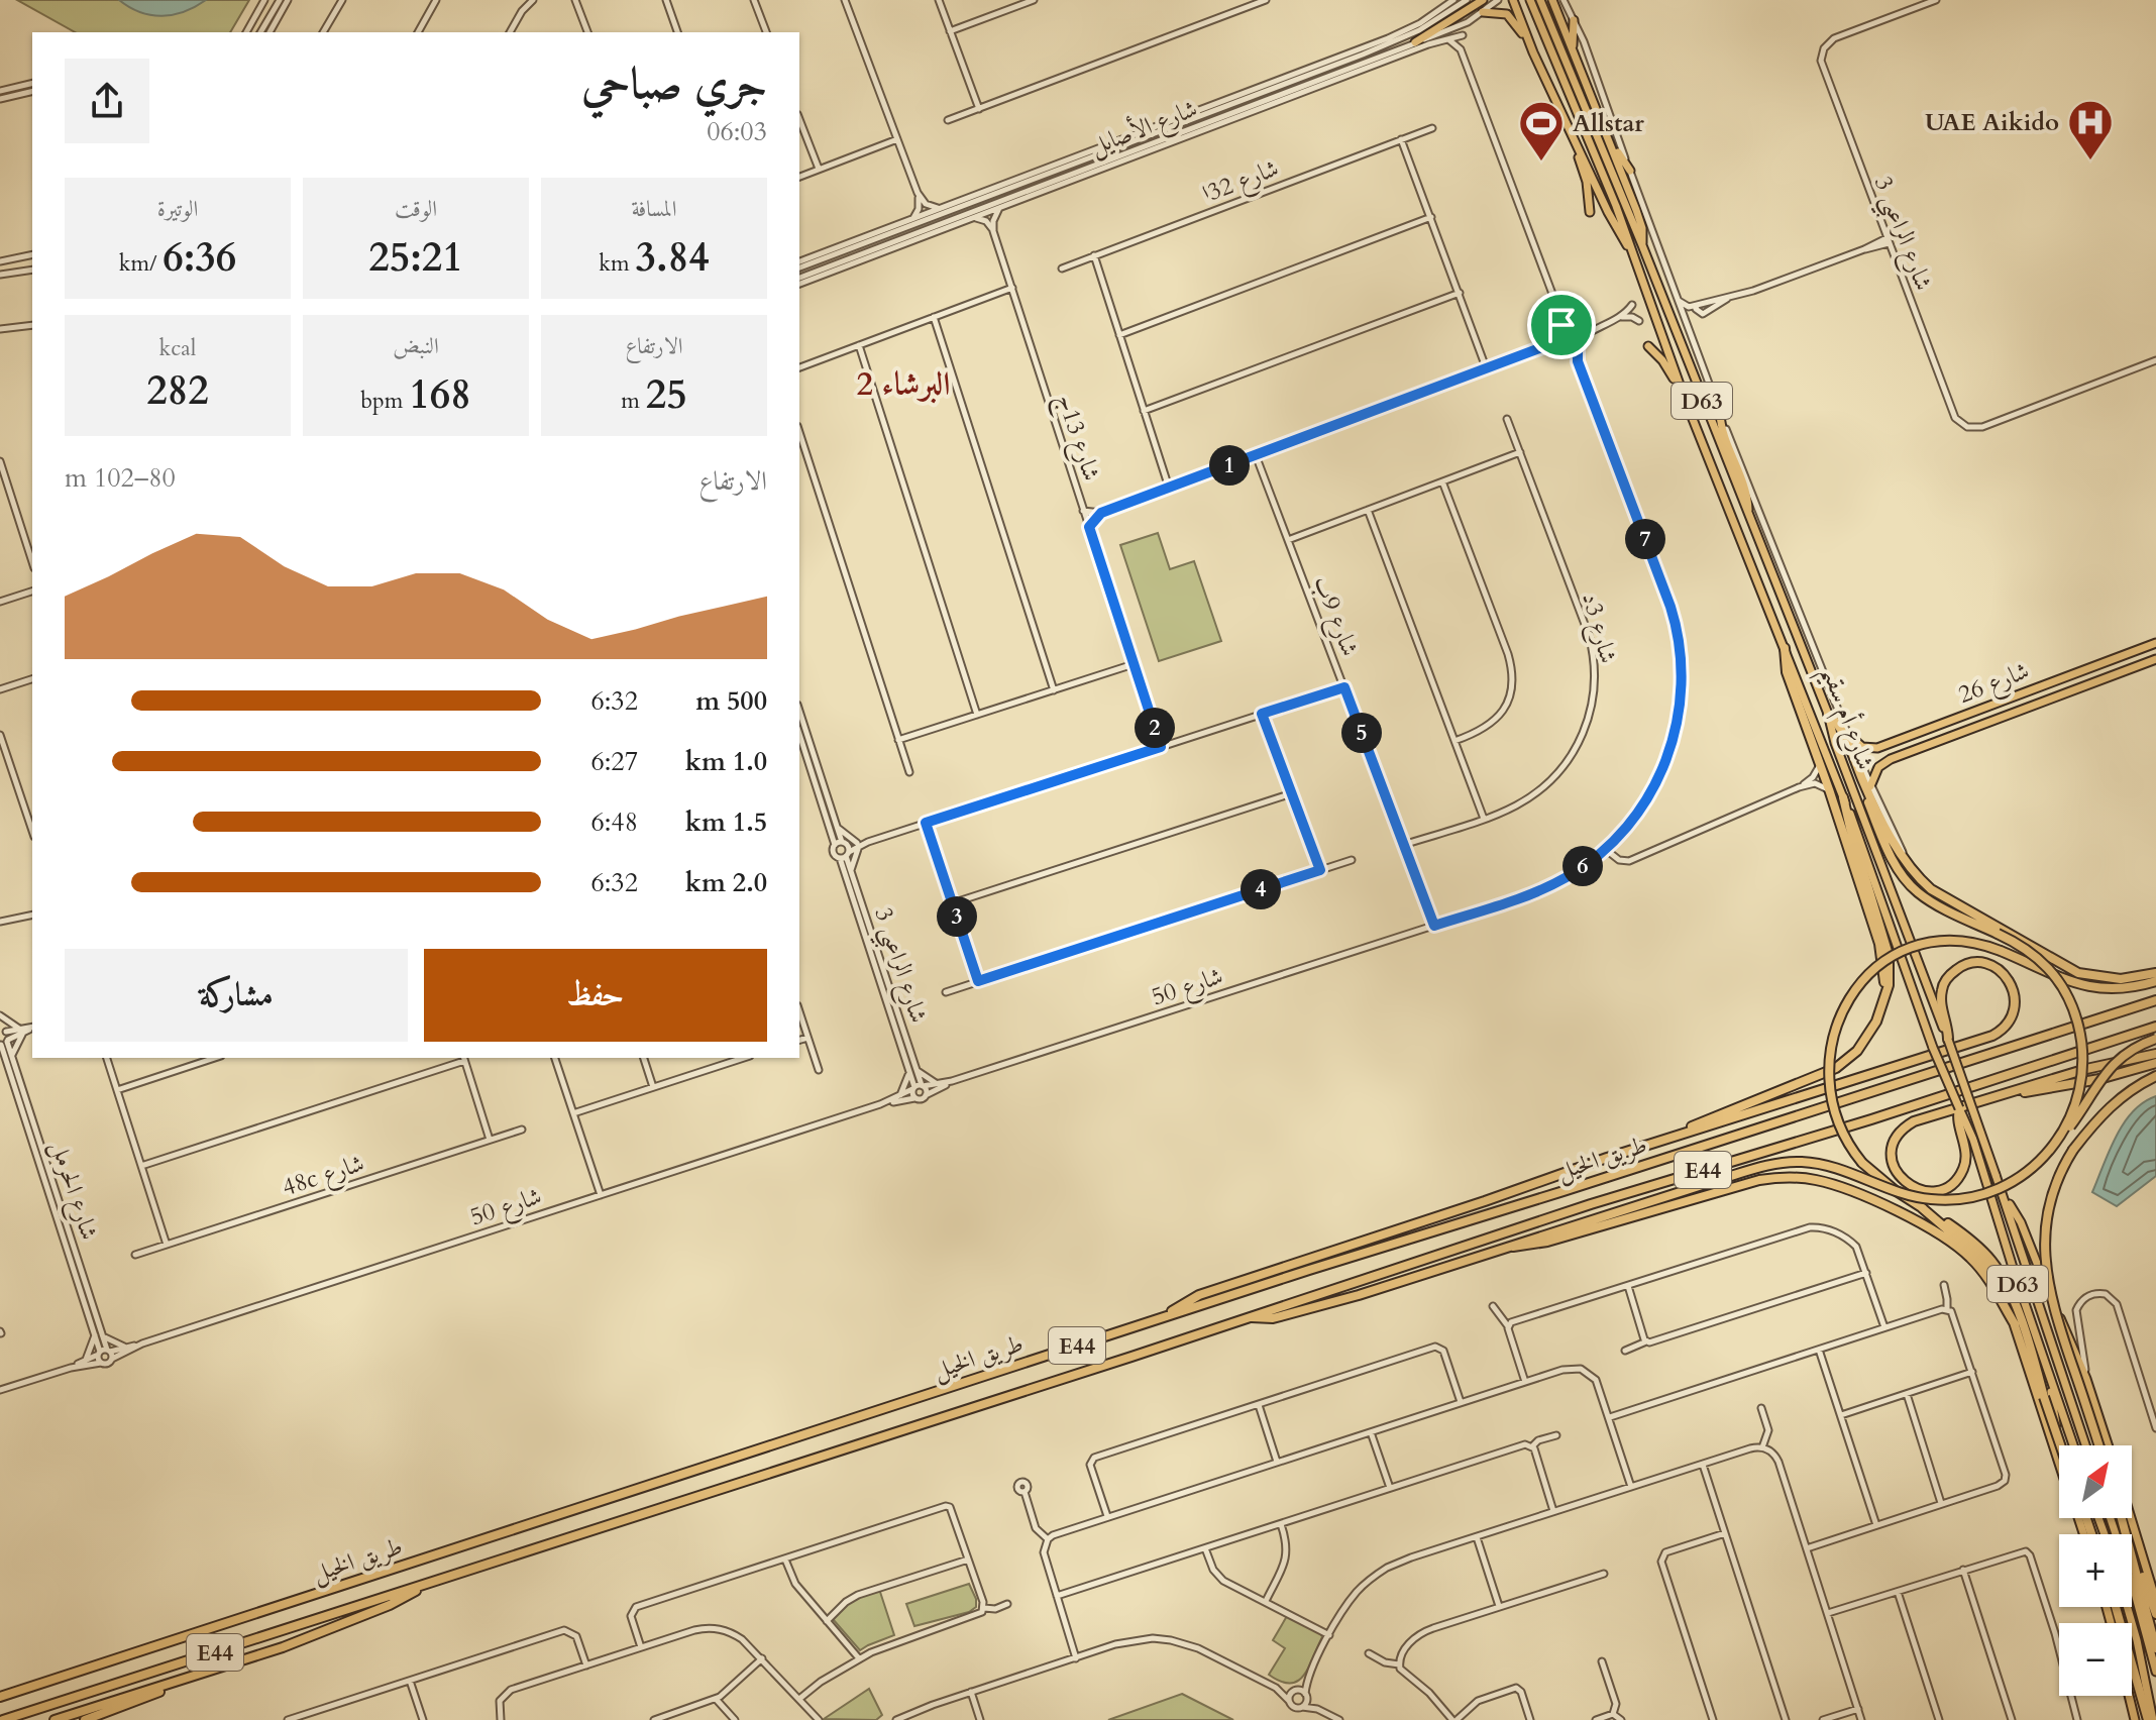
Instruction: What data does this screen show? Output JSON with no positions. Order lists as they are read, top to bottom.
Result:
{
  "streets": {
    "highway": ["طريق الخيل", "E44"],
    "main road": ["D63", "شارع 26", "شارع أم سقيم"],
    "street": [
      "شارع الأصايل",
      "شارع 32ا",
      "شارع الراعبي 3",
      "شارع 13ج",
      "شارع 9ب",
      "شارع 3د",
      "شارع 50",
      "48c شارع",
      "شارع الحرمل"
    ]
  },
  "crossings": [
    ["شارع الراعبي 3", "شارع 50"],
    ["شارع 9ب", "شارع 3د"],
    ["شارع 9ب", "شارع 50"],
    ["شارع 50", "شارع الحرمل"]
  ],
  "districts": ["البرشاء 2"],
  "places": {
    "hospital": ["UAE Aikido"],
    "sports": ["Allstar"]
  },
  "north": "top right",
  "page": {
    "heading": ["جري صباحي", "06:03"],
    "stats": [
      ["المسافة", "3.84 km"],
      ["الوقت", "25:21"],
      ["الوتيرة", "6:36 /km"],
      ["الارتفاع", "25 m"],
      ["النبض", "168 bpm"],
      ["kcal", "282"]
    ],
    "chart": ["الارتفاع", "80–102 m"],
    "pins": [
      "1",
      "7",
      "2",
      "5",
      "6",
      "4",
      "3"
    ],
    "list": [
      {
        "name": "500 m",
        "note": "6:32"
      },
      {
        "name": "1.0 km",
        "note": "6:27"
      },
      {
        "name": "1.5 km",
        "note": "6:48"
      },
      {
        "name": "2.0 km",
        "note": "6:32"
      }
    ],
    "buttons": ["حفظ", "مشاركة"],
    "map_buttons": ["+", "−"]
  }
}
